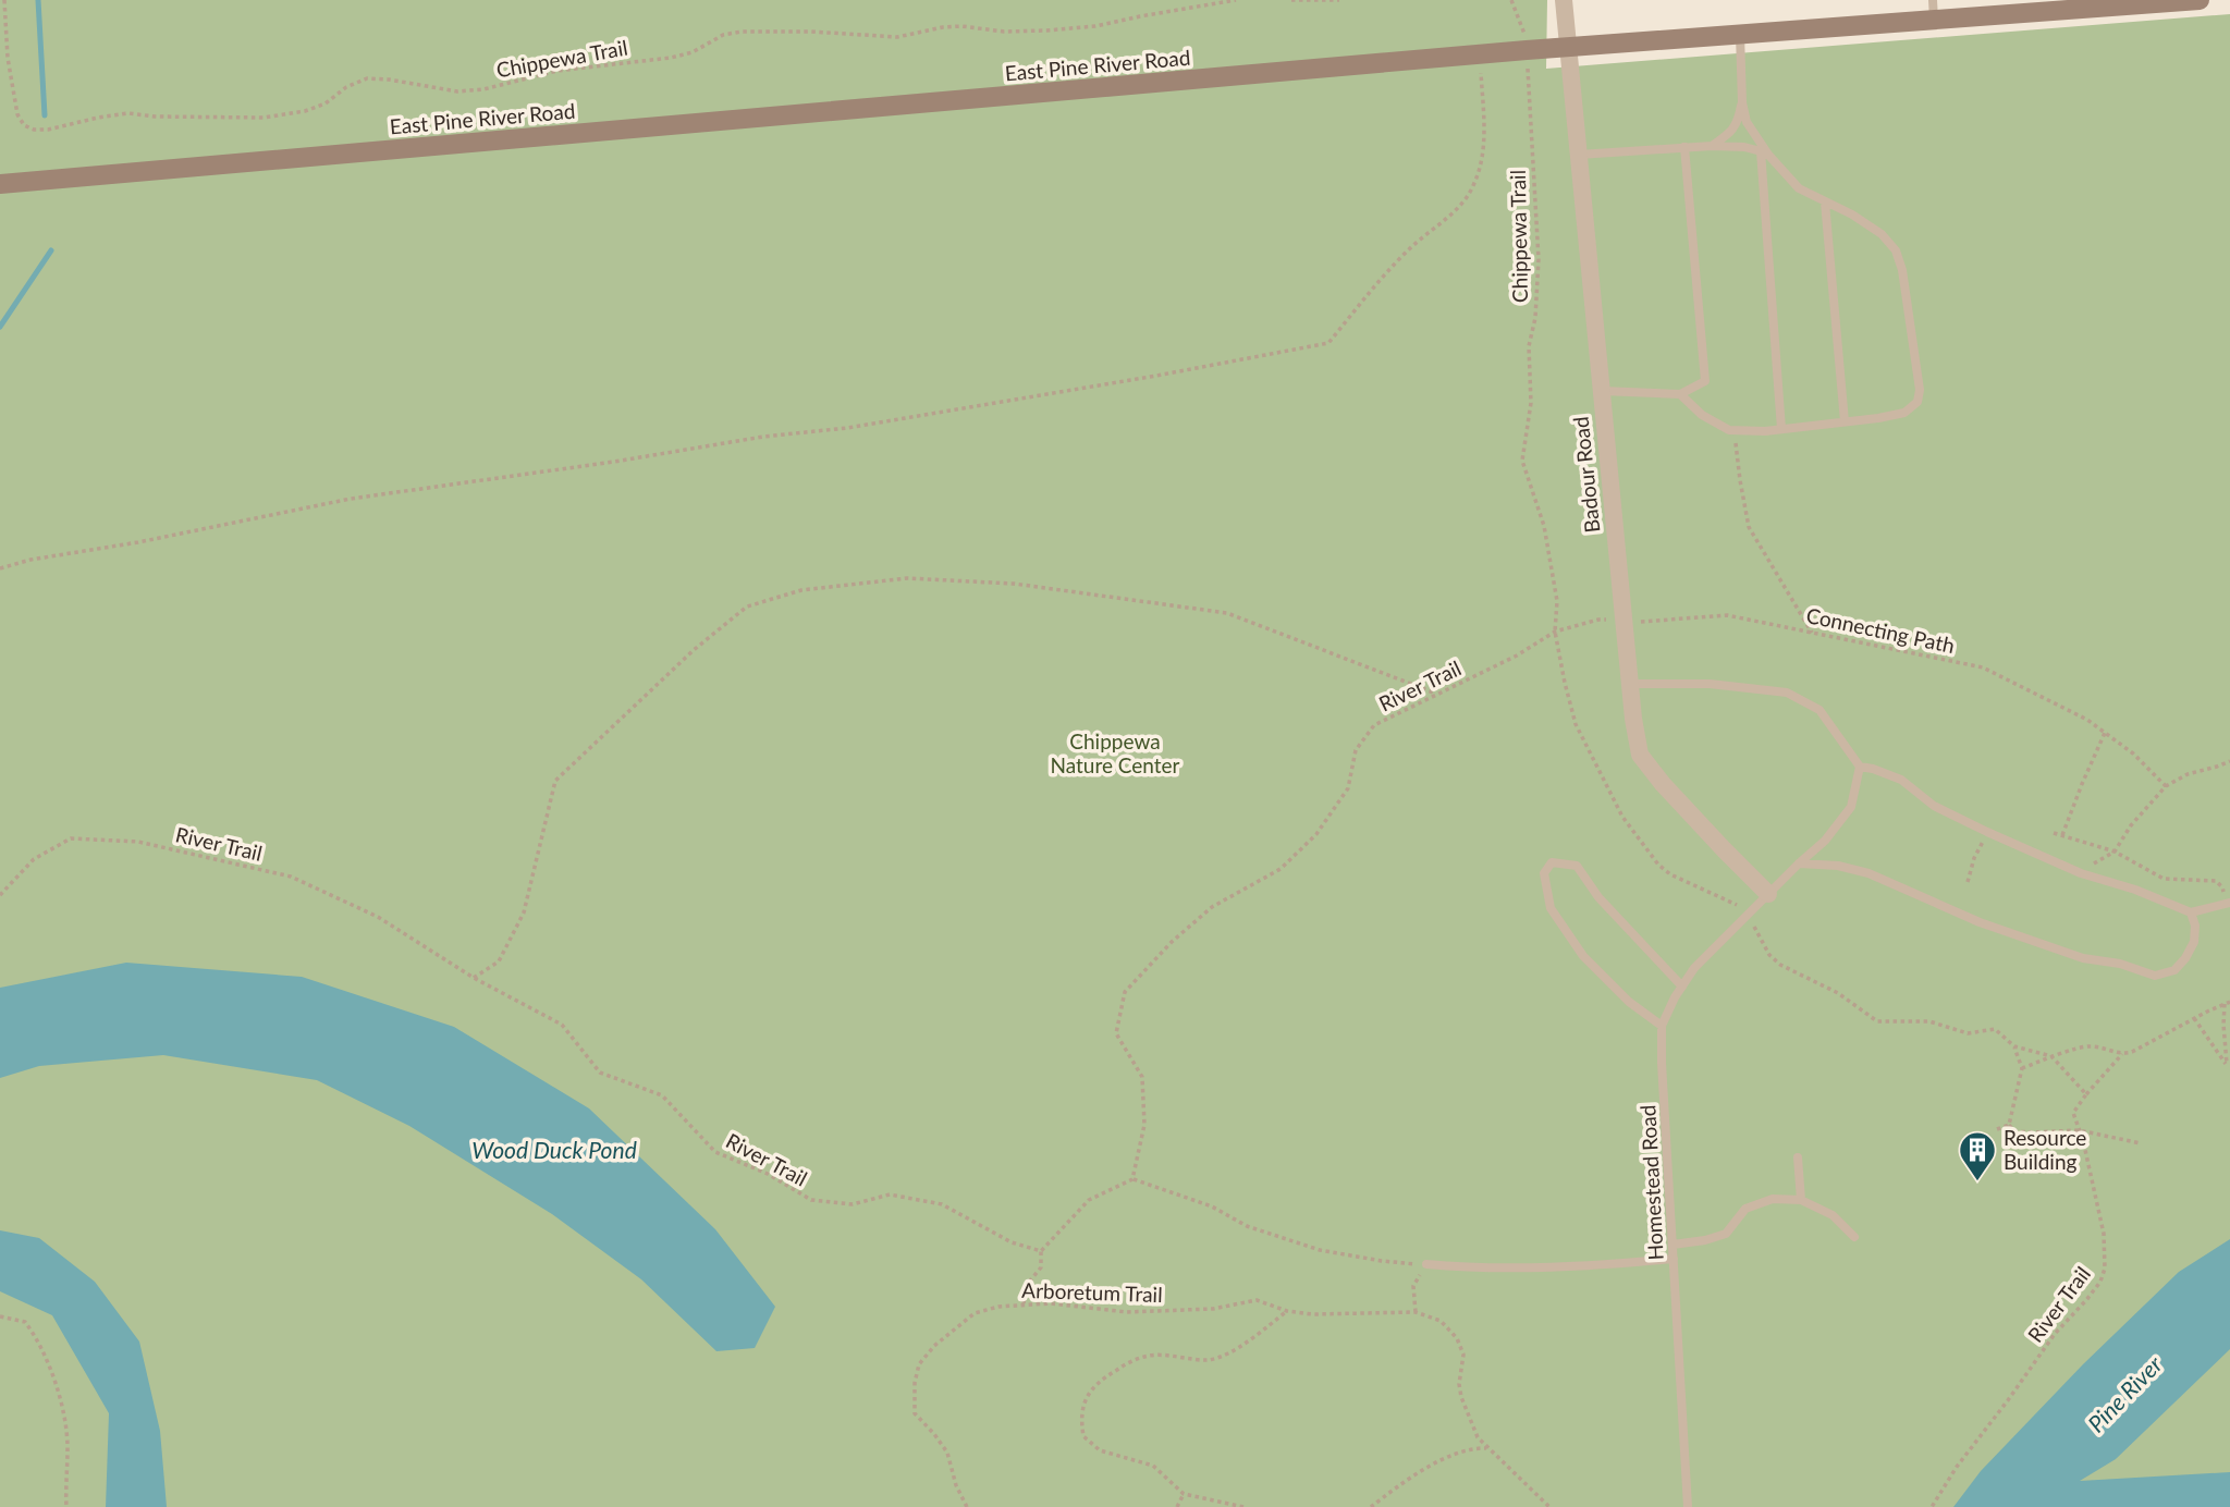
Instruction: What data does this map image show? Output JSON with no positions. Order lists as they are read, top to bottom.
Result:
{
  "streets": {
    "street": ["East Pine River Road", "Badour Road"],
    "lane": ["Homestead Road"],
    "path": [
      "Chippewa Trail",
      "Connecting Path",
      "River Trail",
      "Arboretum Trail"
    ]
  },
  "crossings": [
    ["Chippewa Trail", "Connecting Path"],
    ["Chippewa Trail", "River Trail"],
    ["East Pine River Road", "Badour Road"],
    ["Badour Road", "Connecting Path"],
    ["Badour Road", "Homestead Road"],
    ["Connecting Path", "River Trail"]
  ],
  "water": ["Wood Duck Pond", "Pine River"],
  "parks": ["Chippewa Nature Center"],
  "places": {
    "building": ["Resource Building"]
  }
}
